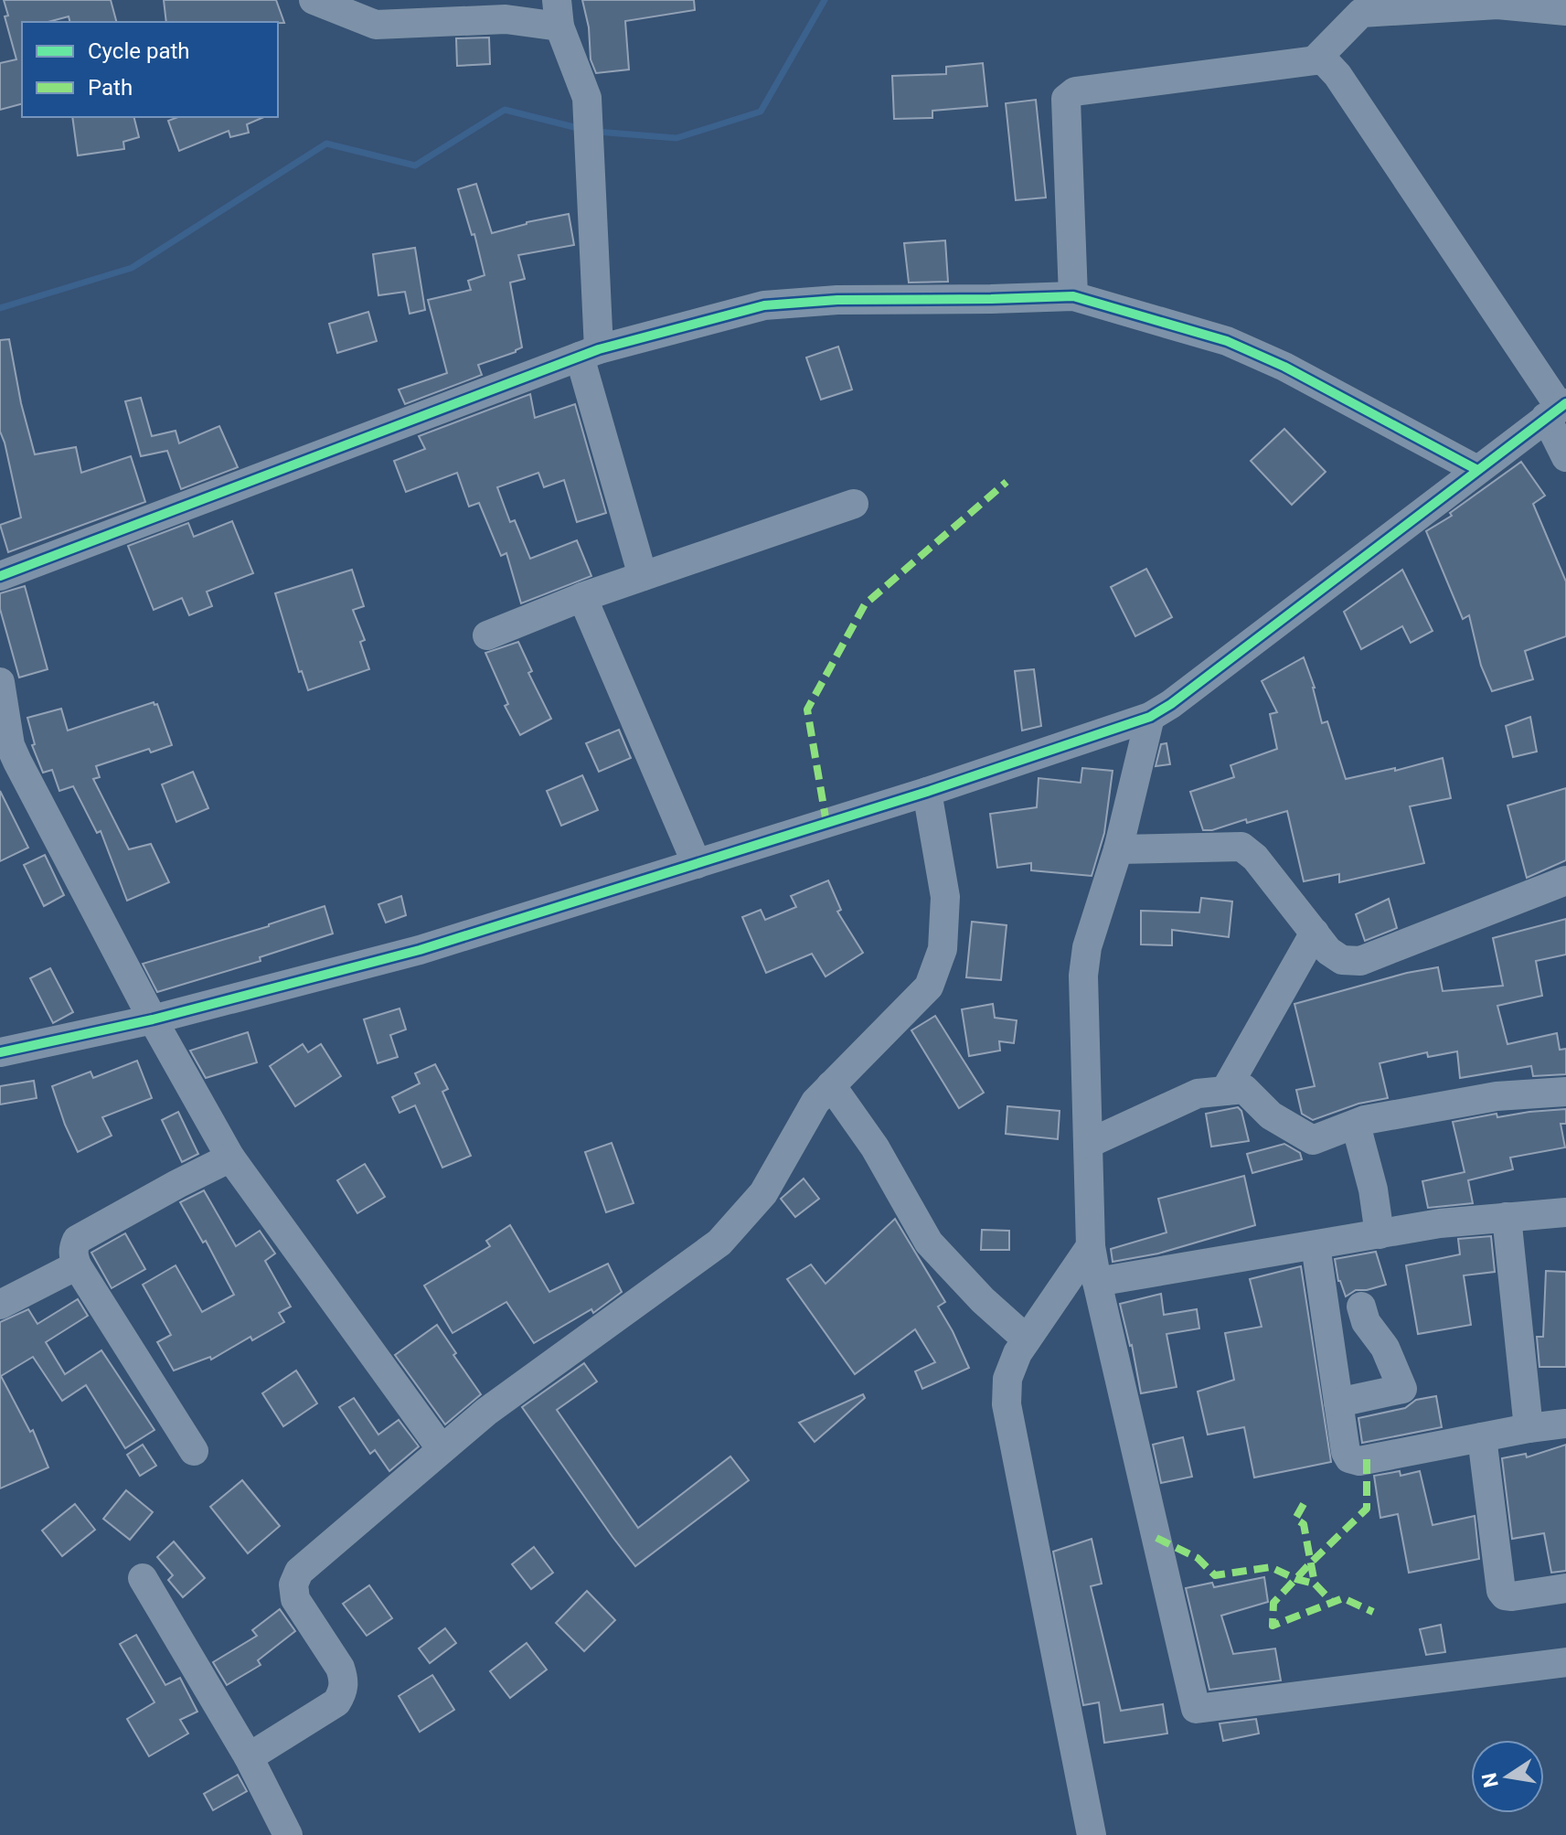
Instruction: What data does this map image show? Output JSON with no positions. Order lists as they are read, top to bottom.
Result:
{
  "legend": ["Cycle path", "Path"],
  "north": "left"
}
